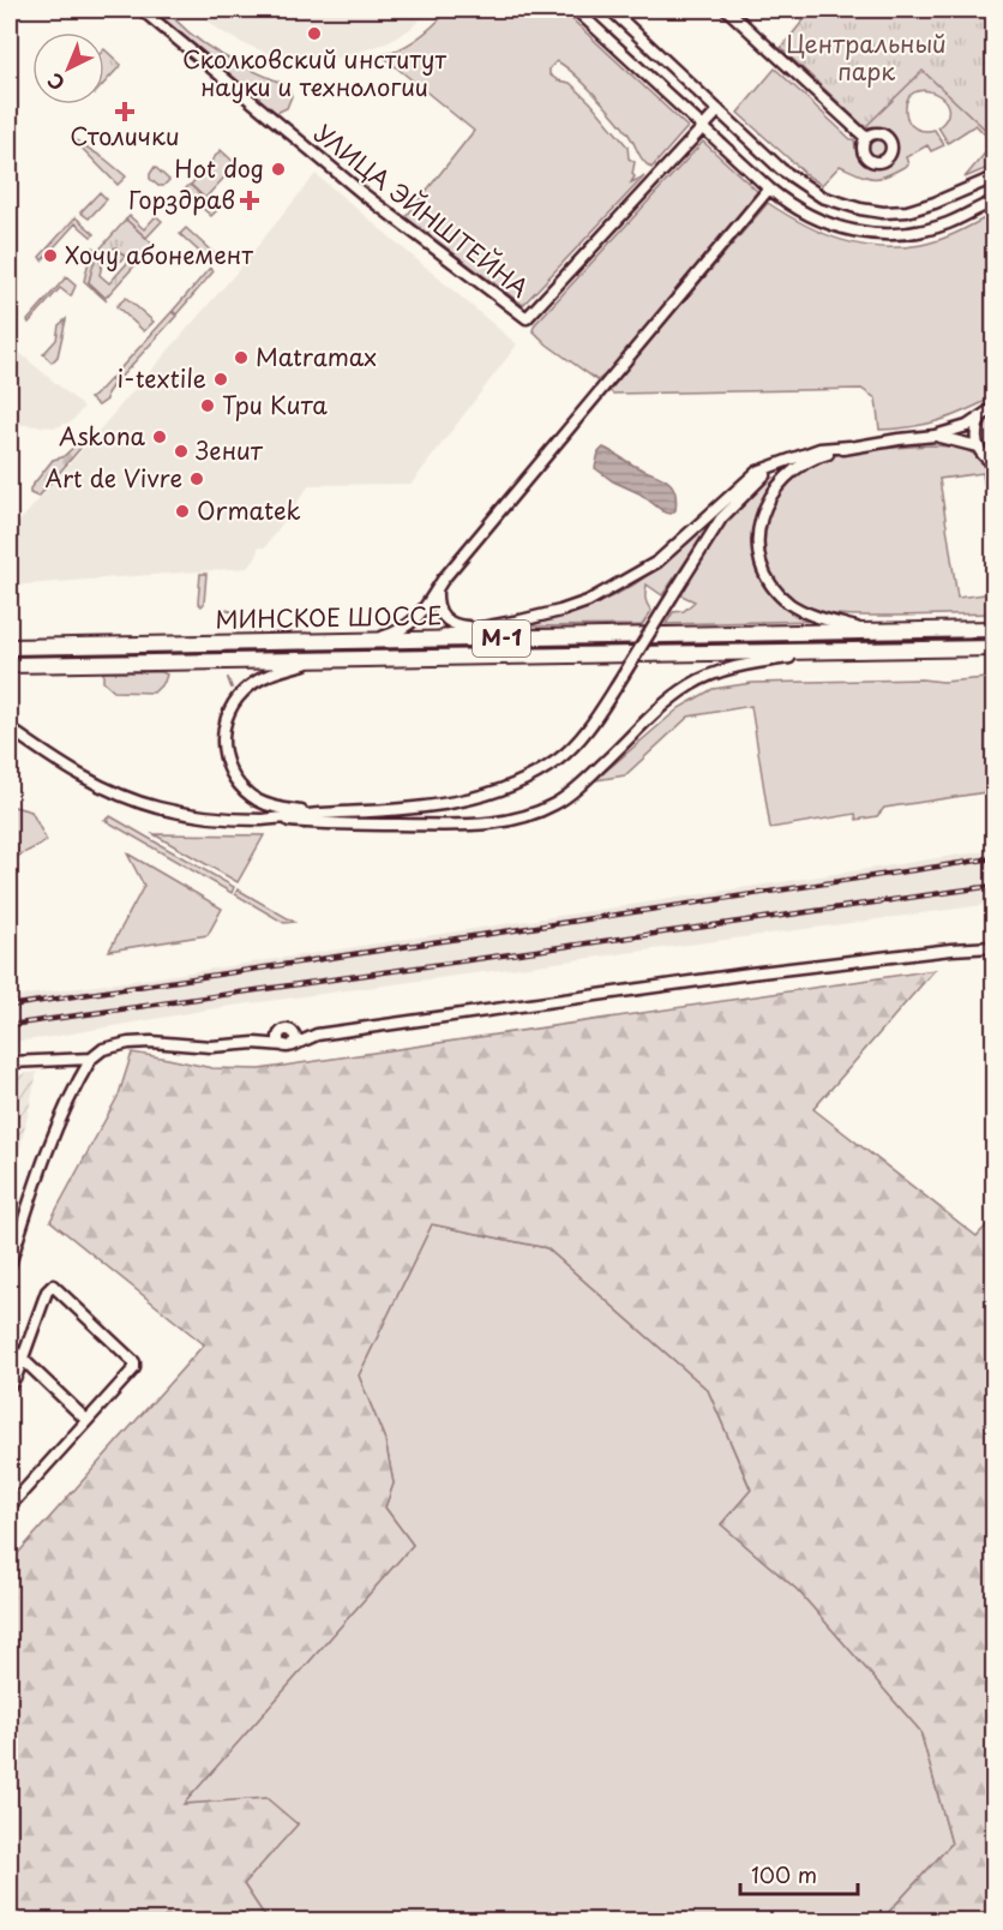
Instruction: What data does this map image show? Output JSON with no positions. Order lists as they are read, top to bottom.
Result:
{
  "streets": {
    "highway": ["МИНСКОЕ ШОССЕ", "М-1"],
    "street": ["УЛИЦА ЭЙНШТЕЙНА"]
  },
  "parks": ["Центральный парк"],
  "places": {
    "other": [
      "Сколковский институт науки и технологии",
      "Hot dog",
      "Хочу абонемент",
      "Matramax",
      "i-textile",
      "Три Кита",
      "Askona",
      "Зенит",
      "Art de Vivre",
      "Ormatek"
    ],
    "health": ["Столички", "Горздрав"]
  },
  "scale_bar": "100 m",
  "north": "bottom left"
}
